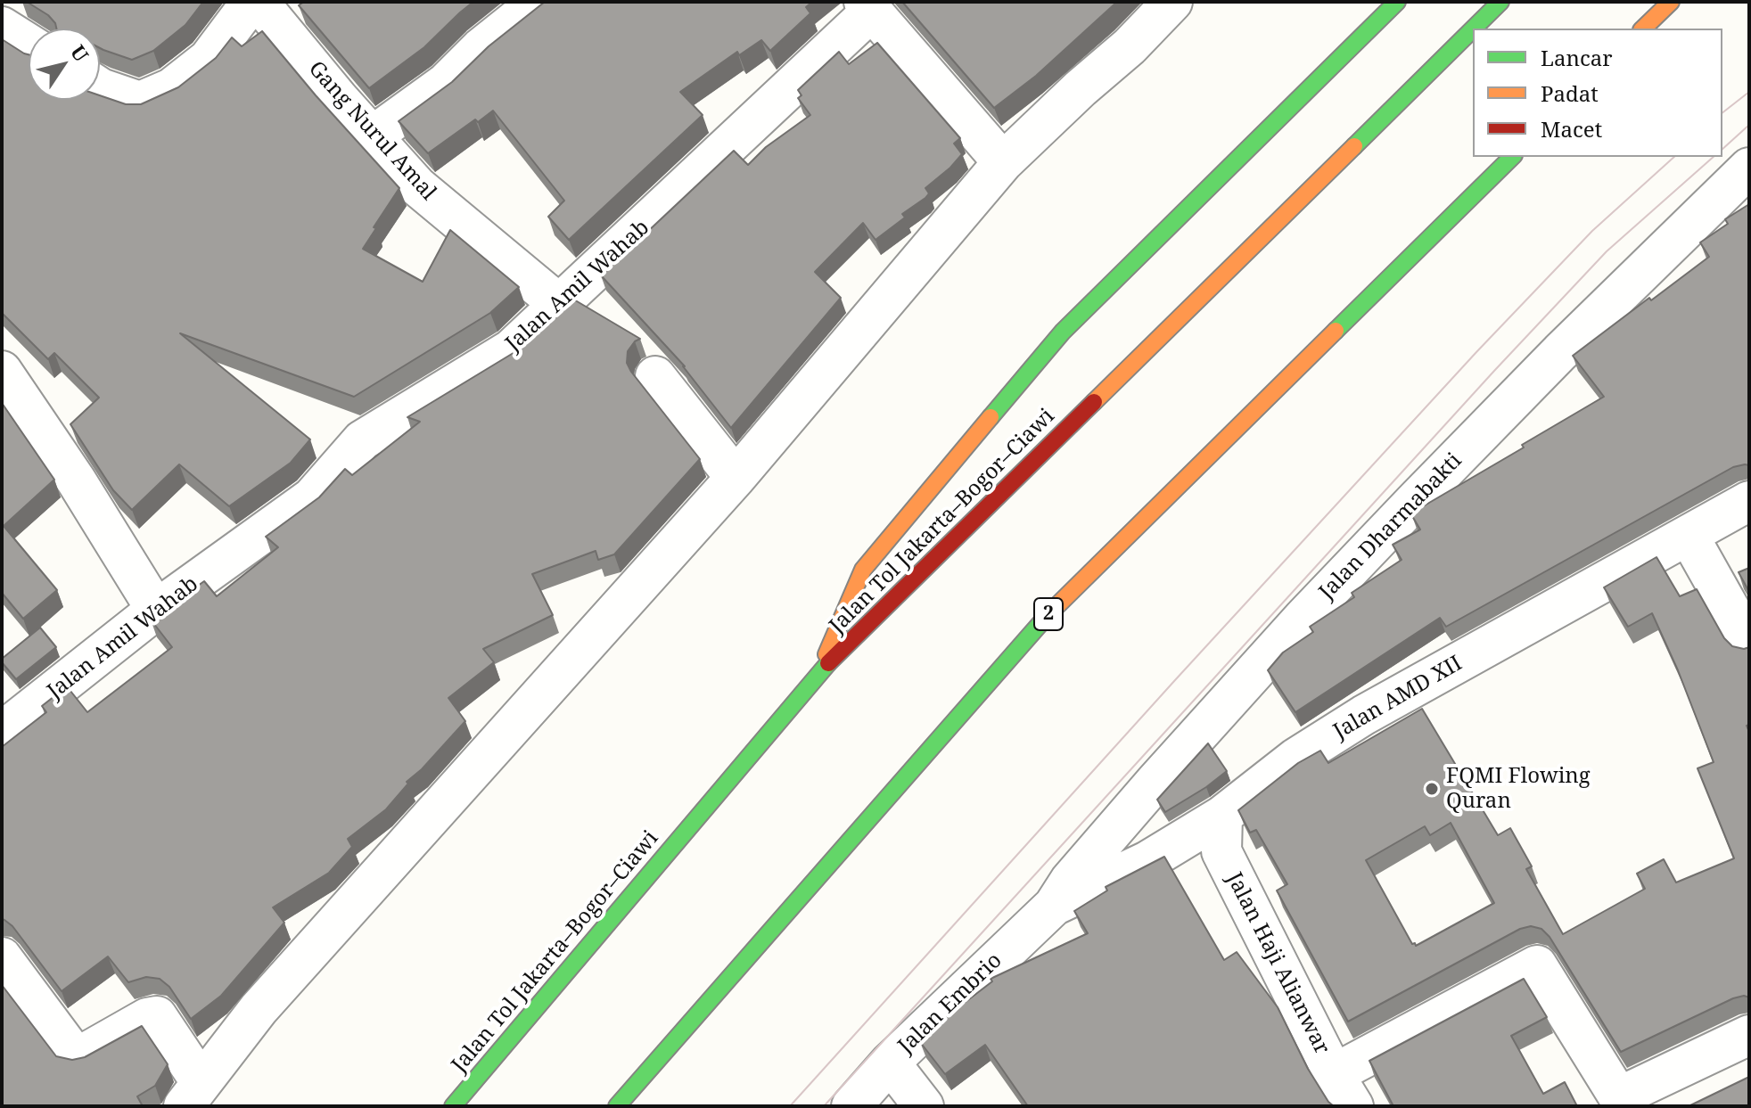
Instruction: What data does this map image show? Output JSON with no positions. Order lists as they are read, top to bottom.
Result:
{
  "streets": {
    "highway": ["Jalan Tol Jakarta–Bogor–Ciawi", "2"],
    "street": [
      "Gang Nurul Amal",
      "Jalan Amil Wahab",
      "Jalan Dharmabakti",
      "Jalan AMD XII",
      "Jalan Haji Alianwar",
      "Jalan Embrio"
    ]
  },
  "crossings": [
    ["Gang Nurul Amal", "Jalan Amil Wahab"],
    ["Jalan Dharmabakti", "Jalan AMD XII"],
    ["Jalan Dharmabakti", "Jalan Embrio"],
    ["Jalan AMD XII", "Jalan Haji Alianwar"],
    ["Jalan AMD XII", "Jalan Embrio"]
  ],
  "places": ["FQMI Flowing Quran"],
  "legend": ["Lancar", "Padat", "Macet"],
  "north": "top right"
}
